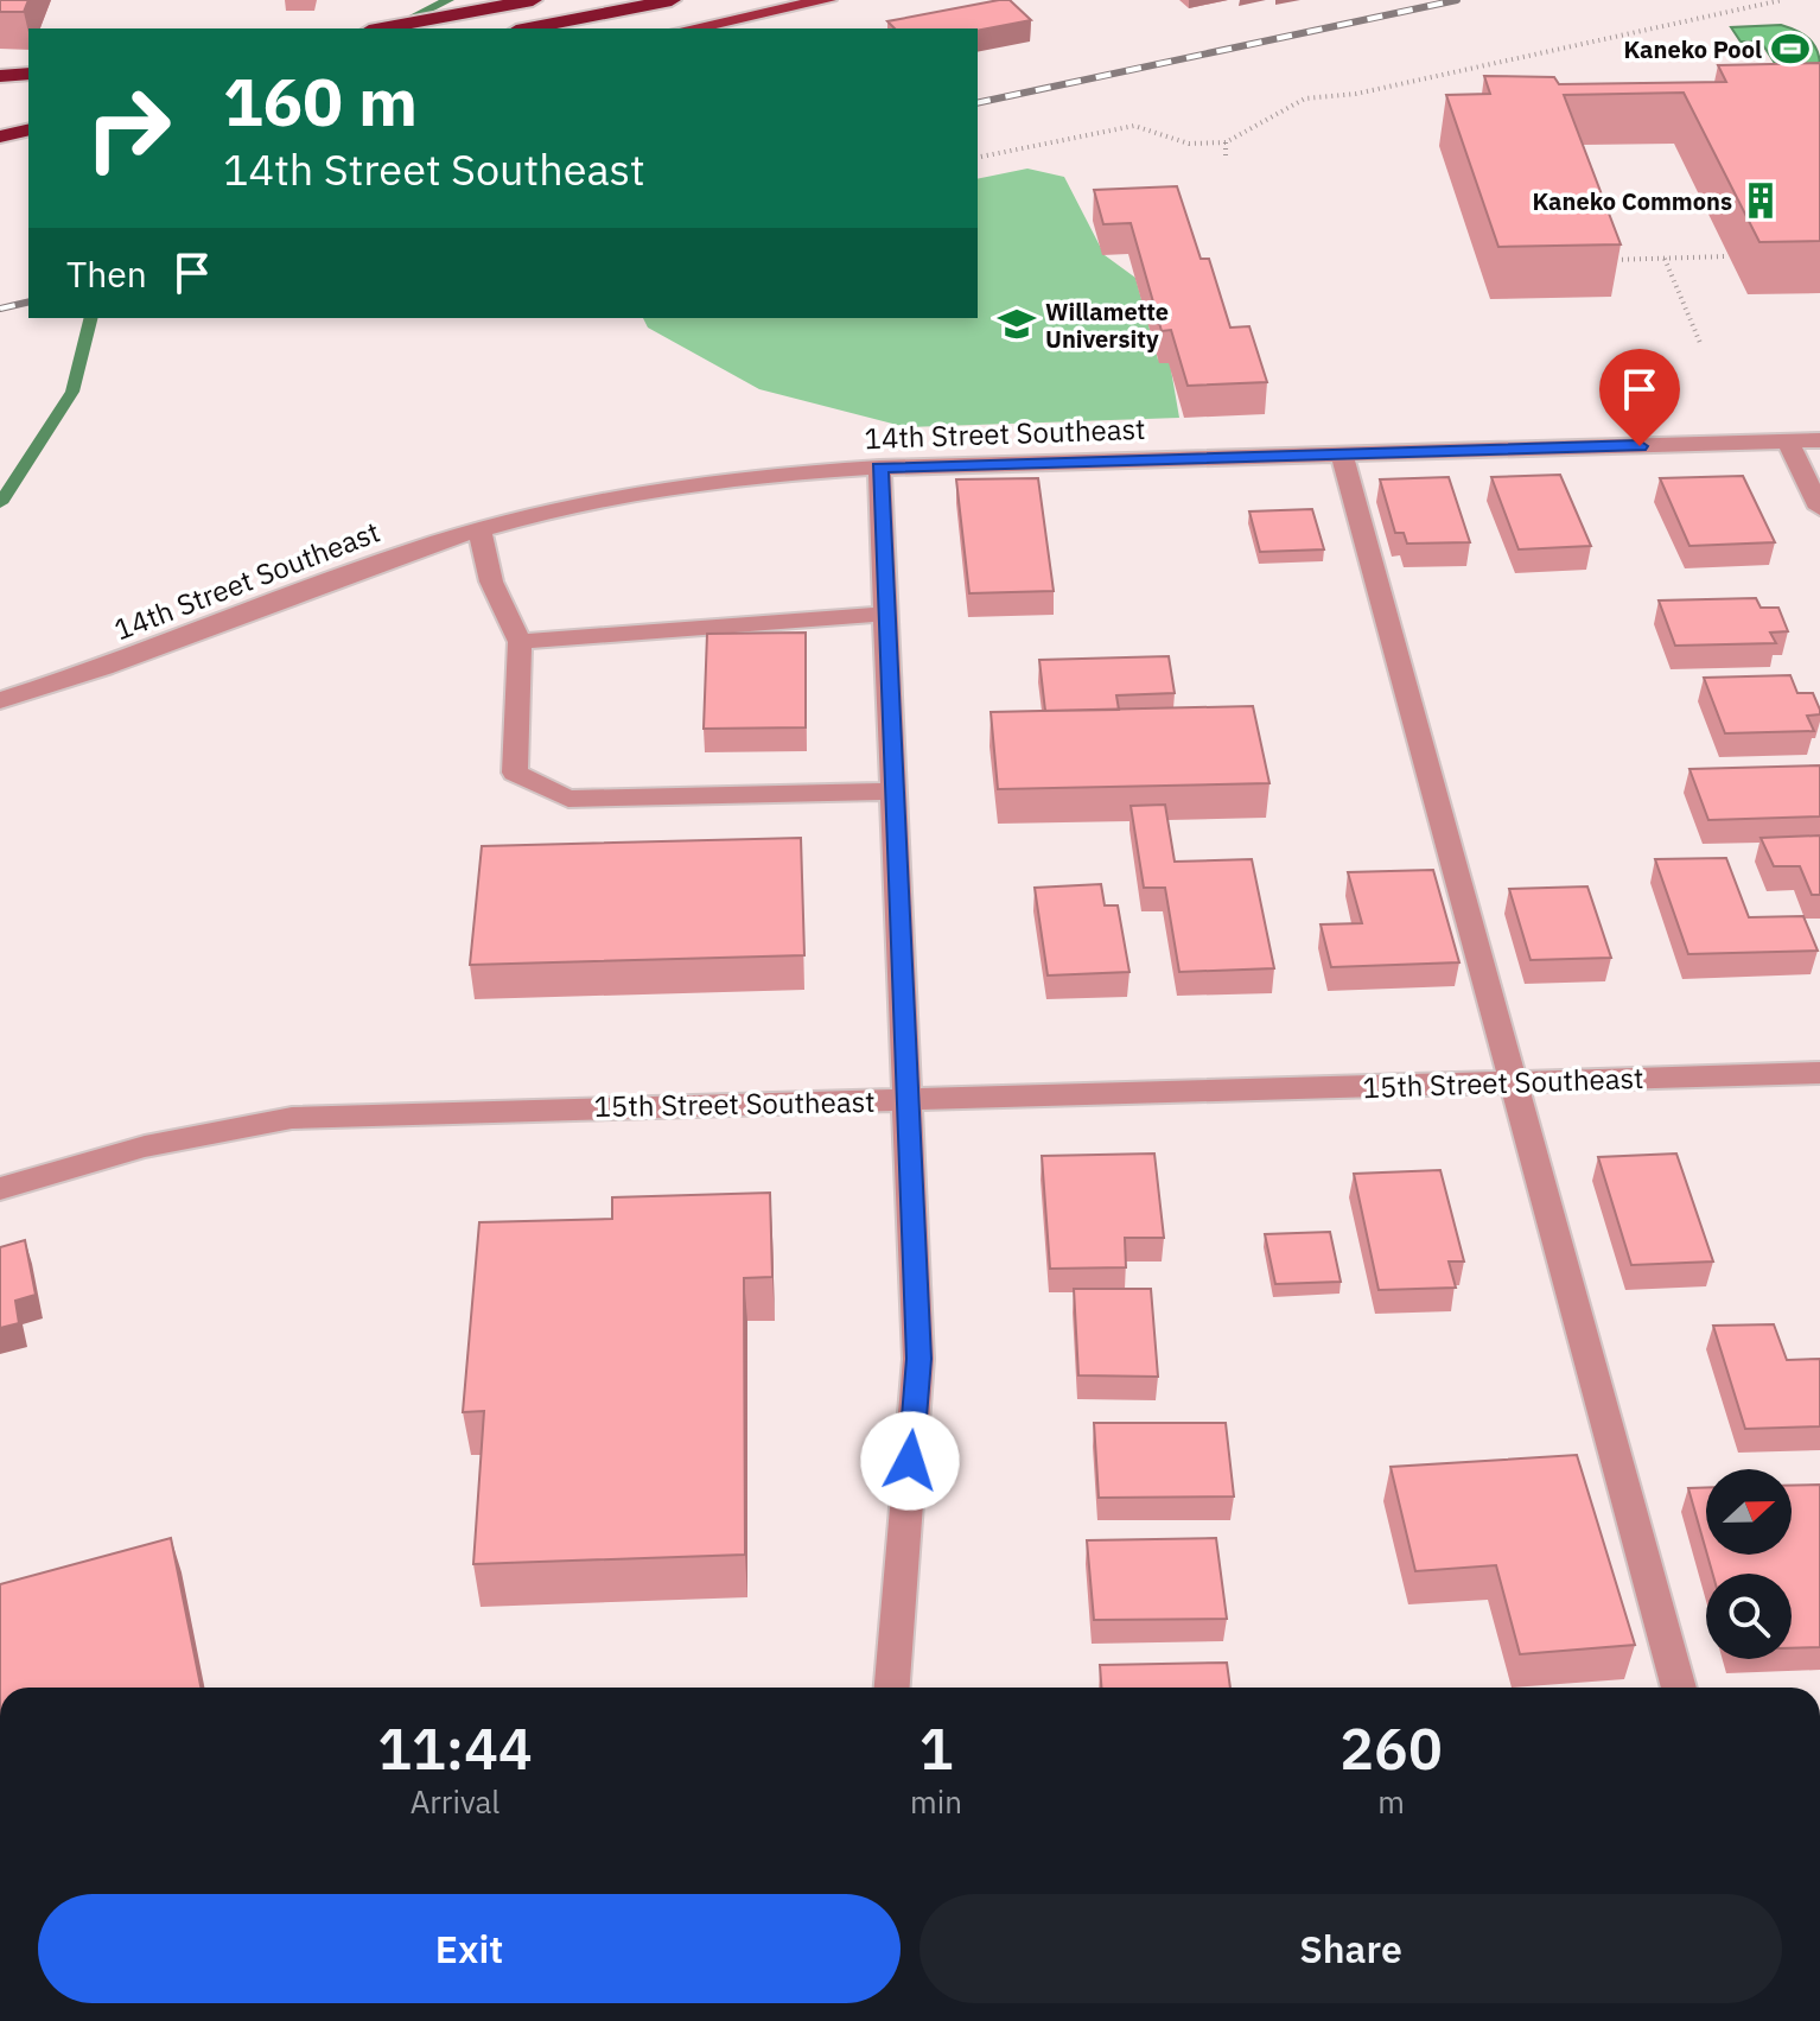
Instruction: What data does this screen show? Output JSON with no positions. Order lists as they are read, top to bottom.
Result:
{
  "streets": {
    "street": ["14th Street Southeast", "15th Street Southeast"]
  },
  "places": {
    "sports": ["Kaneko Pool"],
    "building": ["Kaneko Commons"],
    "school or university": ["Willamette University"]
  },
  "north": "right",
  "page": {
    "turn": ["160 m", "14th Street Southeast"],
    "then": "Then",
    "eta": [
      "11:44",
      "Arrival",
      "1",
      "min",
      "260",
      "m"
    ],
    "buttons": ["Exit", "Share"]
  }
}
